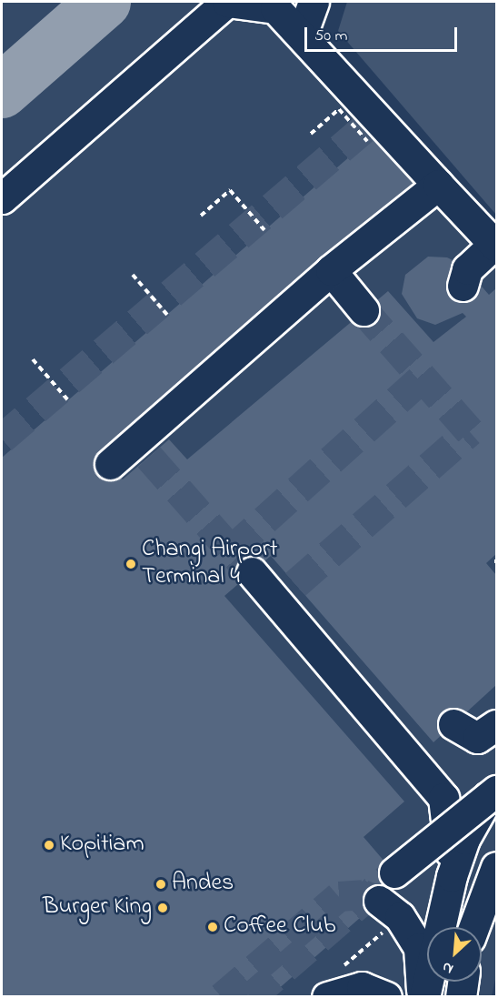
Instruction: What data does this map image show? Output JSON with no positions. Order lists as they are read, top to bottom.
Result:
{
  "places": [
    "Changi Airport Terminal 4",
    "Kopitiam",
    "Andes",
    "Burger King",
    "Coffee Club"
  ],
  "scale_bar": "50 m",
  "north": "bottom left"
}
